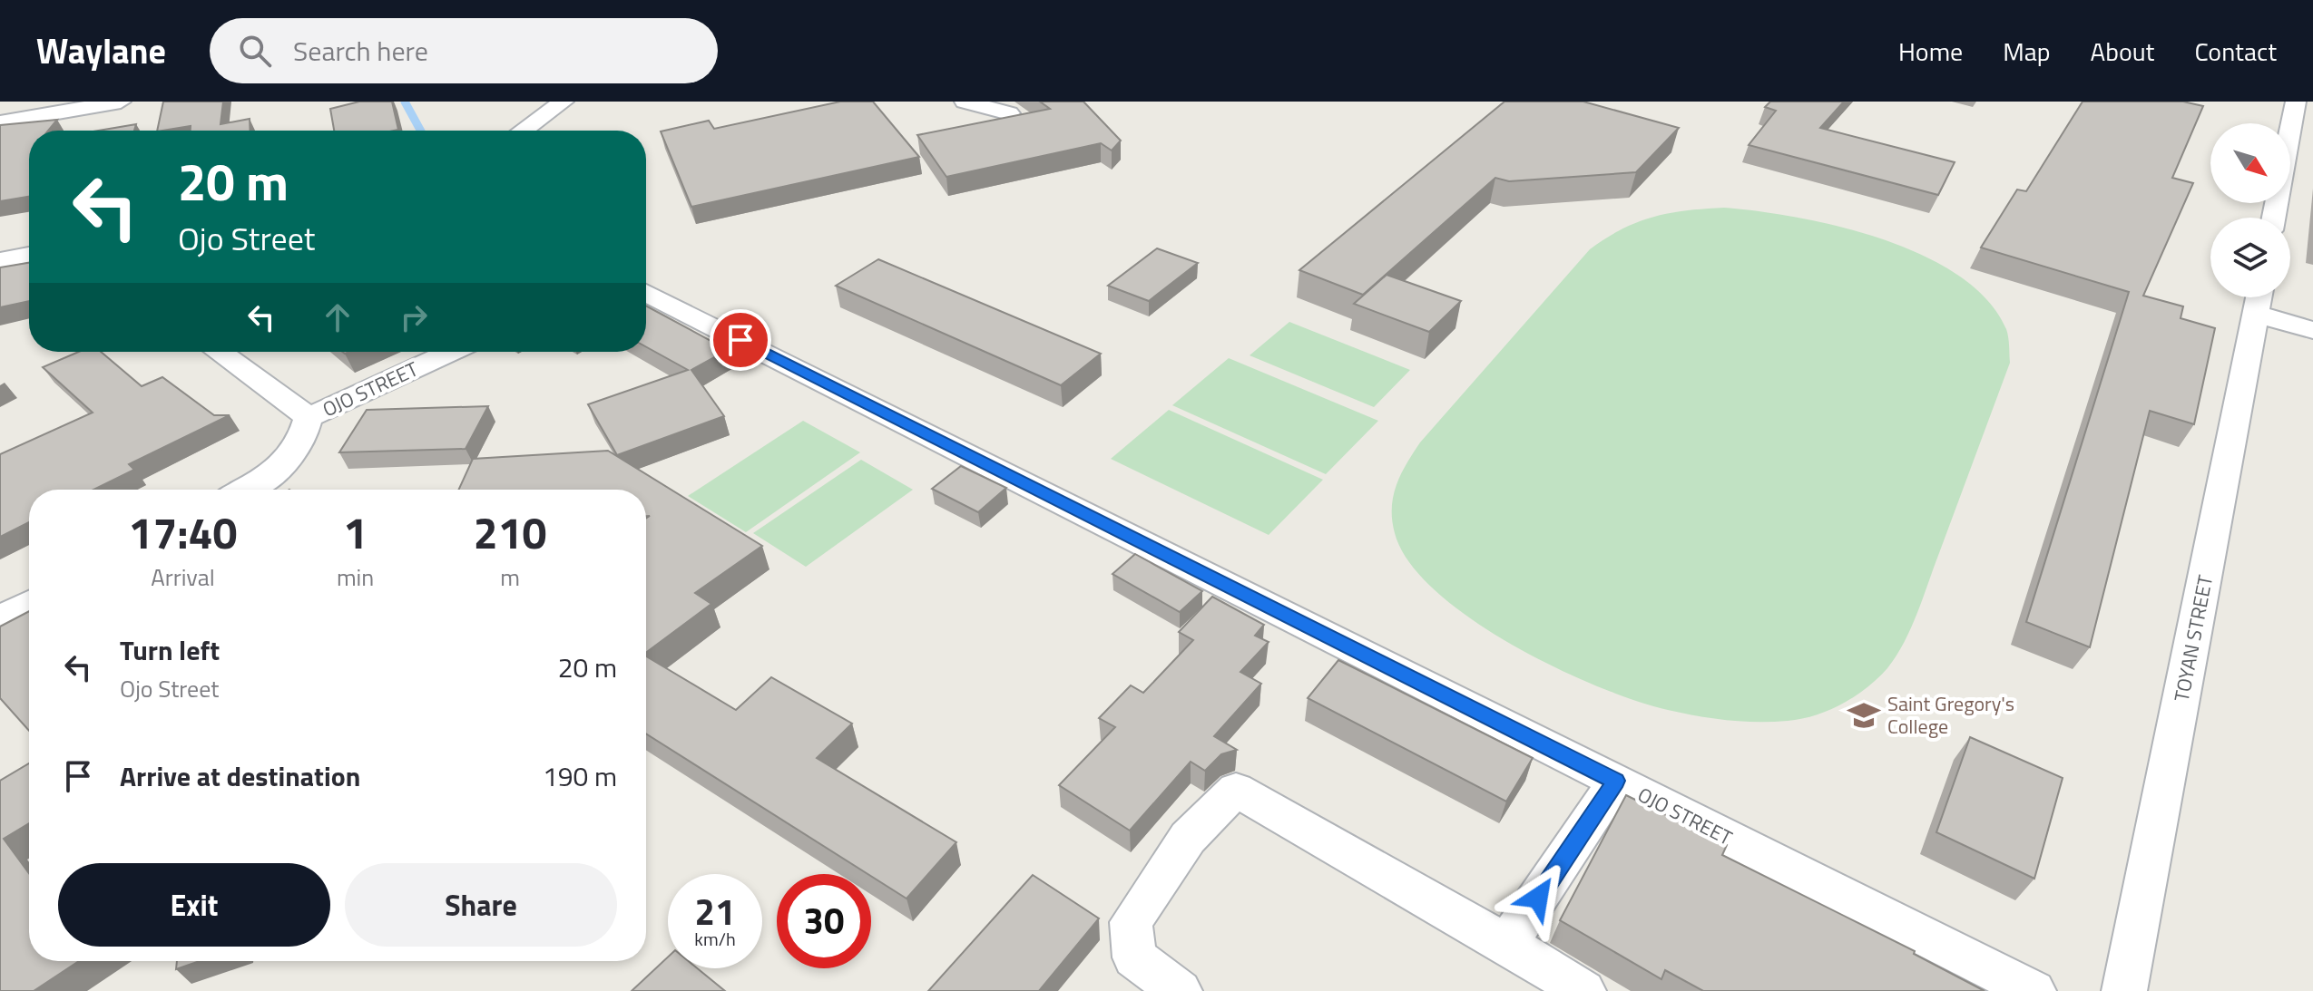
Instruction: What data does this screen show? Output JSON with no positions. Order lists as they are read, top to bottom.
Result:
{
  "streets": {
    "street": ["OJO STREET", "TOYAN STREET"]
  },
  "places": {
    "school or university": ["Saint Gregory's College"]
  },
  "north": "bottom right",
  "page": {
    "header": "Waylane",
    "search": "Search here",
    "nav": [
      "Home",
      "Map",
      "About",
      "Contact"
    ],
    "turn": ["20 m", "Ojo Street"],
    "eta": [
      "17:40",
      "Arrival",
      "1",
      "min",
      "210",
      "m"
    ],
    "list": [
      {
        "name": "Turn left",
        "note": "Ojo Street",
        "value": "20 m"
      },
      {
        "name": "Arrive at destination",
        "value": "190 m"
      }
    ],
    "buttons": ["Exit", "Share"],
    "speed": "21 km/h",
    "limit": "30"
  }
}
